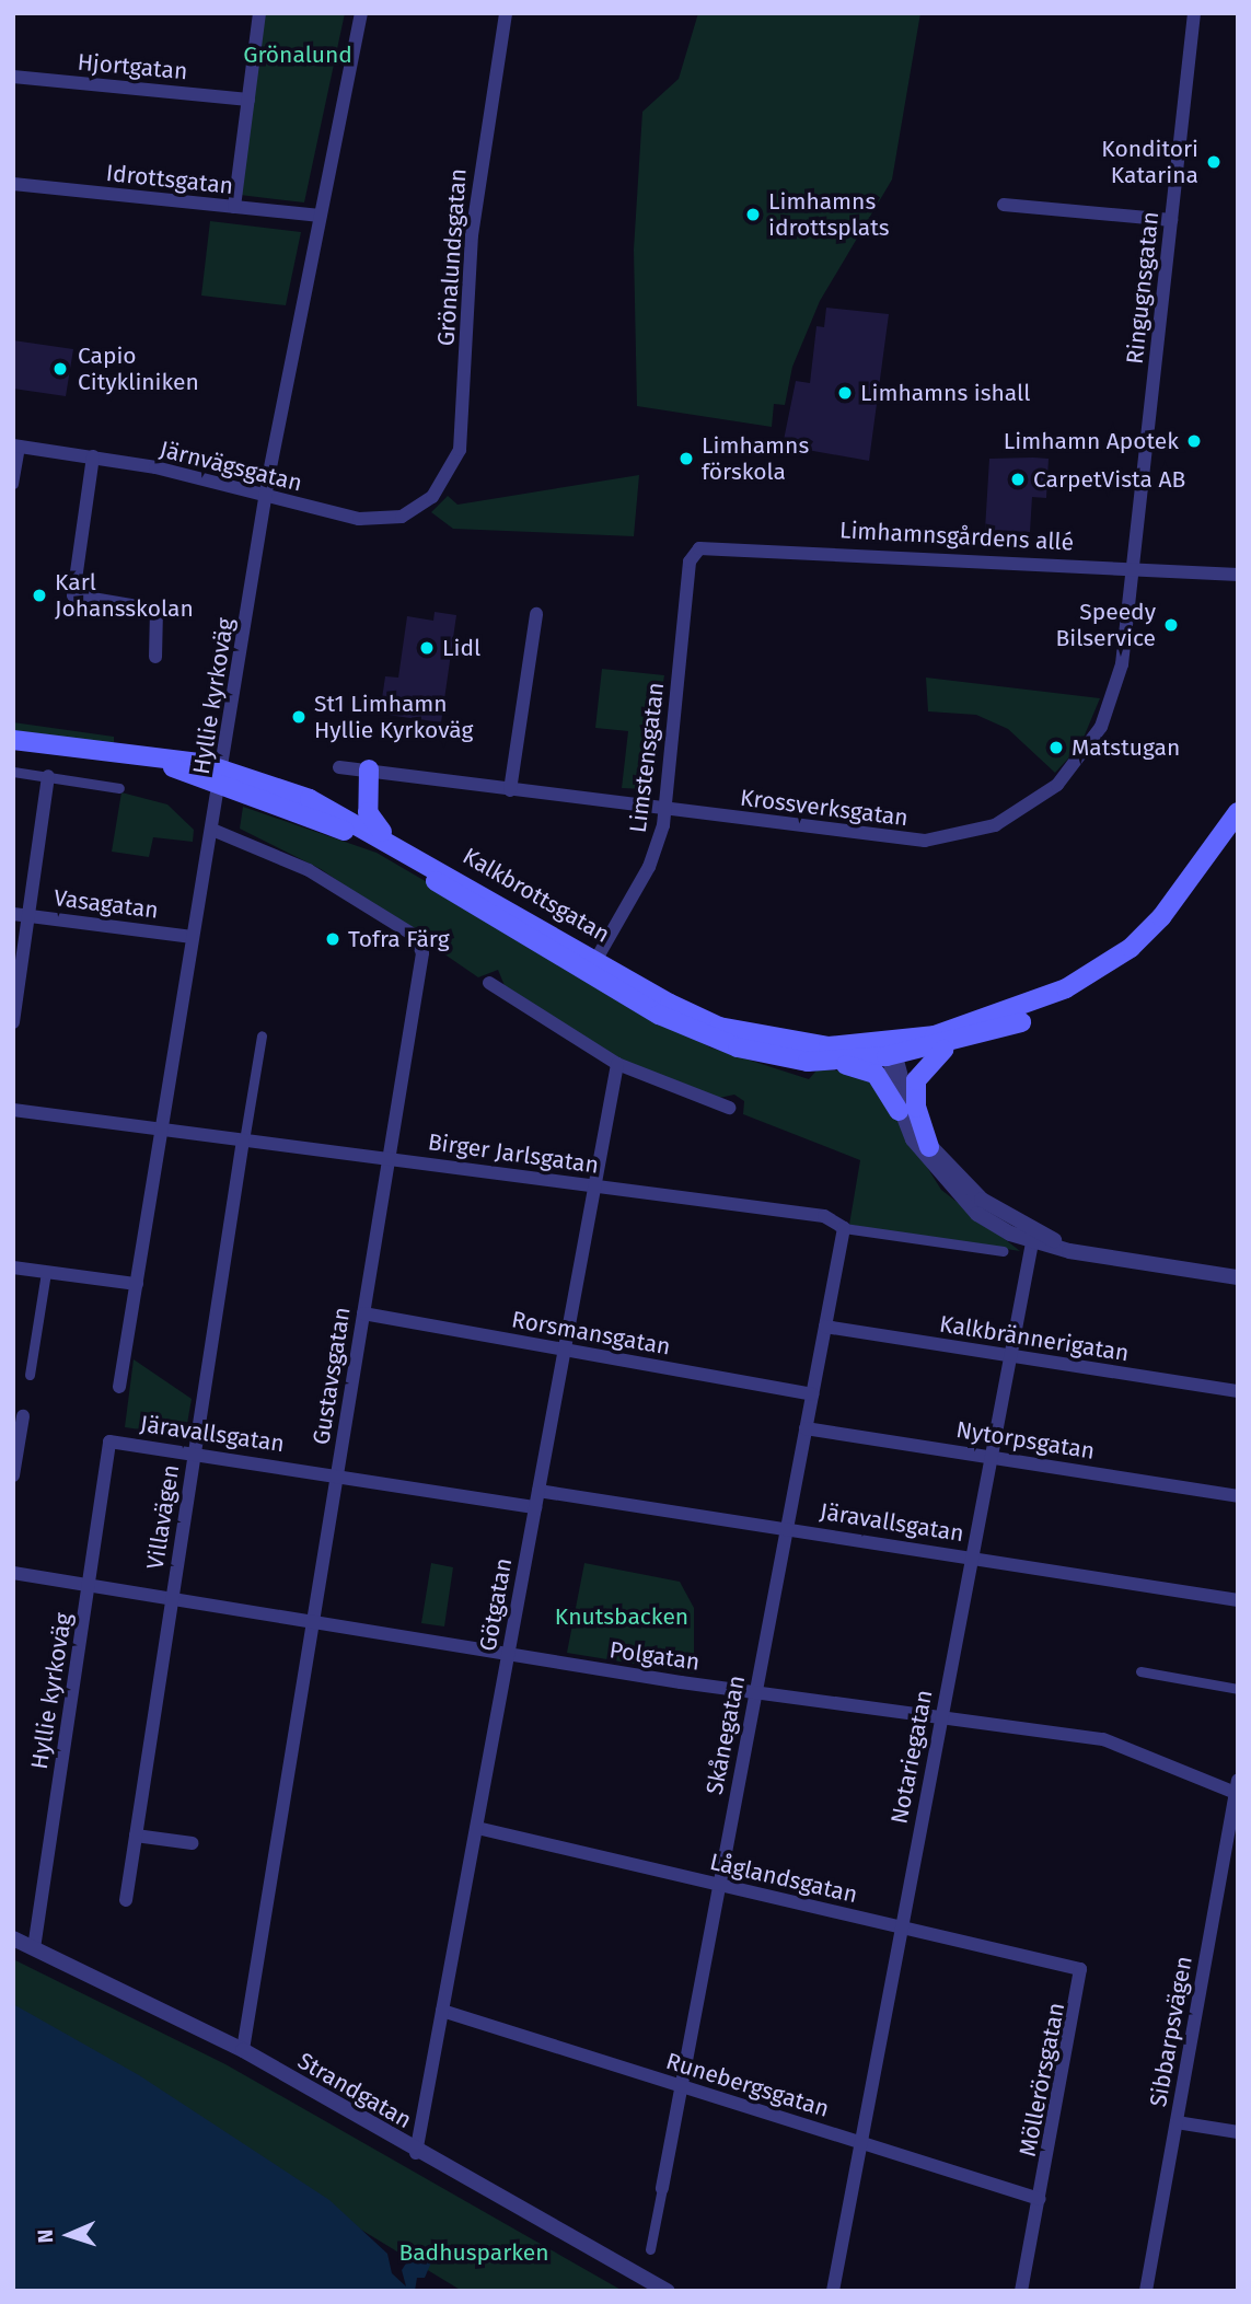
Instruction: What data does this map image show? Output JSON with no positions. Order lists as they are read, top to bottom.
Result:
{
  "streets": {
    "main road": ["Kalkbrottsgatan"],
    "street": [
      "Hjortgatan",
      "Idrottsgatan",
      "Grönalundsgatan",
      "Ringugnsgatan",
      "Järnvägsgatan",
      "Limhamnsgårdens allé",
      "Hyllie kyrkoväg",
      "Limstensgatan",
      "Krossverksgatan",
      "Vasagatan",
      "Birger Jarlsgatan",
      "Rorsmansgatan",
      "Kalkbrännerigatan",
      "Gustavsgatan",
      "Järavallsgatan",
      "Nytorpsgatan",
      "Villavägen",
      "Götgatan",
      "Polgatan",
      "Skånegatan",
      "Notariegatan",
      "Låglandsgatan",
      "Sibbarpsvägen",
      "Möllerörsgatan",
      "Runebergsgatan",
      "Strandgatan"
    ]
  },
  "crossings": [
    ["Idrottsgatan", "Hyllie kyrkoväg"],
    ["Grönalundsgatan", "Järnvägsgatan"],
    ["Ringugnsgatan", "Limhamnsgårdens allé"],
    ["Ringugnsgatan", "Krossverksgatan"],
    ["Järnvägsgatan", "Hyllie kyrkoväg"],
    ["Limhamnsgårdens allé", "Limstensgatan"],
    ["Limhamnsgårdens allé", "Krossverksgatan"],
    ["Hyllie kyrkoväg", "Kalkbrottsgatan"],
    ["Hyllie kyrkoväg", "Vasagatan"],
    ["Hyllie kyrkoväg", "Birger Jarlsgatan"],
    ["Hyllie kyrkoväg", "Gustavsgatan"],
    ["Hyllie kyrkoväg", "Järavallsgatan"],
    ["Hyllie kyrkoväg", "Polgatan"],
    ["Hyllie kyrkoväg", "Strandgatan"],
    ["Limstensgatan", "Krossverksgatan"],
    ["Limstensgatan", "Kalkbrottsgatan"],
    ["Birger Jarlsgatan", "Gustavsgatan"],
    ["Birger Jarlsgatan", "Villavägen"],
    ["Birger Jarlsgatan", "Götgatan"],
    ["Birger Jarlsgatan", "Skånegatan"],
    ["Rorsmansgatan", "Gustavsgatan"],
    ["Rorsmansgatan", "Götgatan"],
    ["Rorsmansgatan", "Skånegatan"],
    ["Kalkbrännerigatan", "Skånegatan"],
    ["Kalkbrännerigatan", "Notariegatan"],
    ["Gustavsgatan", "Järavallsgatan"],
    ["Gustavsgatan", "Polgatan"],
    ["Gustavsgatan", "Strandgatan"],
    ["Järavallsgatan", "Villavägen"],
    ["Järavallsgatan", "Götgatan"],
    ["Järavallsgatan", "Skånegatan"],
    ["Järavallsgatan", "Notariegatan"],
    ["Nytorpsgatan", "Skånegatan"],
    ["Nytorpsgatan", "Notariegatan"],
    ["Villavägen", "Polgatan"],
    ["Götgatan", "Polgatan"],
    ["Götgatan", "Låglandsgatan"],
    ["Götgatan", "Runebergsgatan"],
    ["Götgatan", "Strandgatan"],
    ["Polgatan", "Skånegatan"],
    ["Polgatan", "Notariegatan"],
    ["Polgatan", "Sibbarpsvägen"],
    ["Skånegatan", "Låglandsgatan"],
    ["Skånegatan", "Runebergsgatan"],
    ["Notariegatan", "Låglandsgatan"],
    ["Notariegatan", "Runebergsgatan"],
    ["Låglandsgatan", "Möllerörsgatan"],
    ["Möllerörsgatan", "Runebergsgatan"]
  ],
  "parks": ["Grönalund", "Knutsbacken", "Badhusparken"],
  "places": [
    "Konditori Katarina",
    "Limhamns idrottsplats",
    "Capio Citykliniken",
    "Limhamns ishall",
    "Limhamn Apotek",
    "Limhamns förskola",
    "CarpetVista AB",
    "Karl Johansskolan",
    "Speedy Bilservice",
    "Lidl",
    "St1 Limhamn Hyllie Kyrkoväg",
    "Matstugan",
    "Tofra Färg"
  ],
  "north": "left"
}
